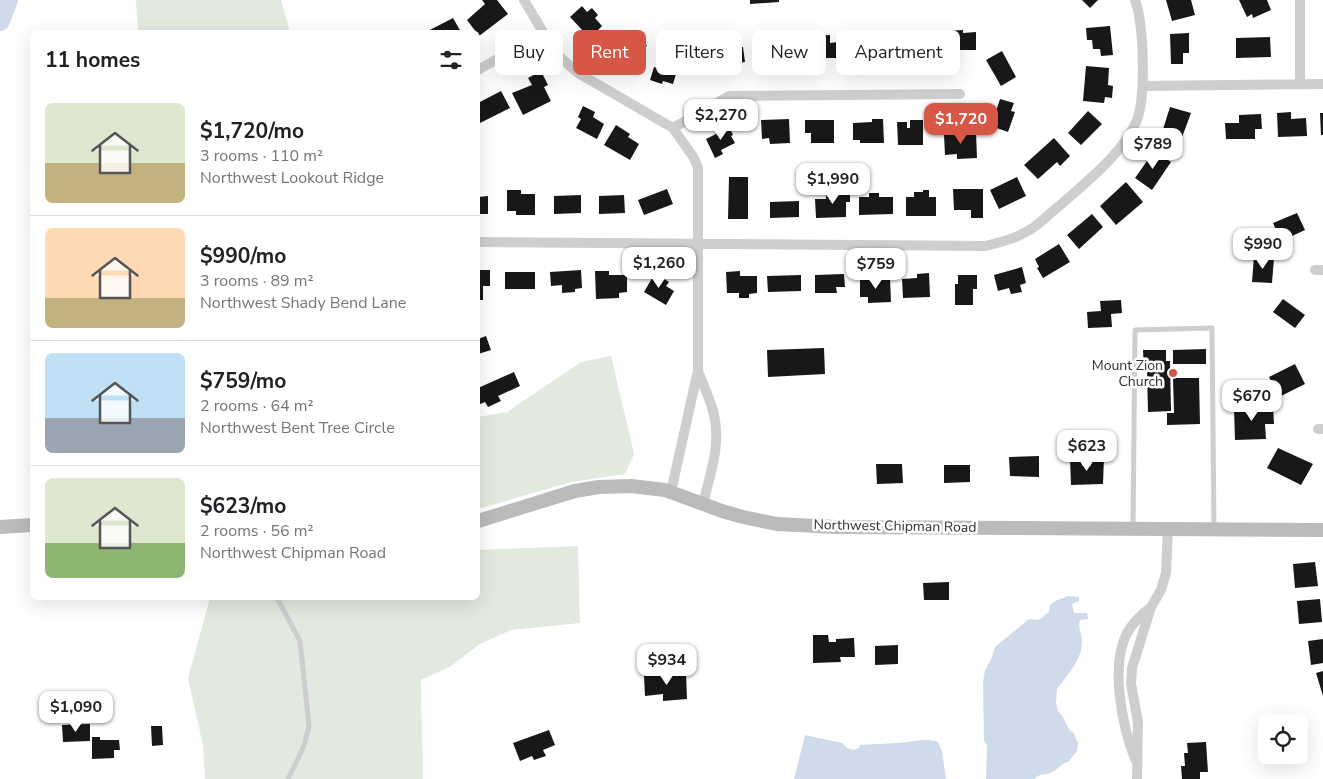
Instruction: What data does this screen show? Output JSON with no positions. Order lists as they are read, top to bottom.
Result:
{
  "streets": {
    "main road": ["Northwest Chipman Road"]
  },
  "places": ["Mount Zion Church"],
  "page": {
    "chip": [
      "Buy",
      "Rent",
      "Filters",
      "New",
      "Apartment"
    ],
    "heading": "11 homes",
    "list": [
      {
        "name": "$1,720/mo",
        "note": "3 rooms · 110 m² · Northwest Lookout Ridge"
      },
      {
        "name": "$990/mo",
        "note": "3 rooms · 89 m² · Northwest Shady Bend Lane"
      },
      {
        "name": "$759/mo",
        "note": "2 rooms · 64 m² · Northwest Bent Tree Circle"
      },
      {
        "name": "$623/mo",
        "note": "2 rooms · 56 m² · Northwest Chipman Road"
      }
    ],
    "price": [
      "$2,270",
      "$1,720",
      "$789",
      "$1,990",
      "$990",
      "$1,260",
      "$759",
      "$670",
      "$623",
      "$934",
      "$1,090"
    ]
  }
}
